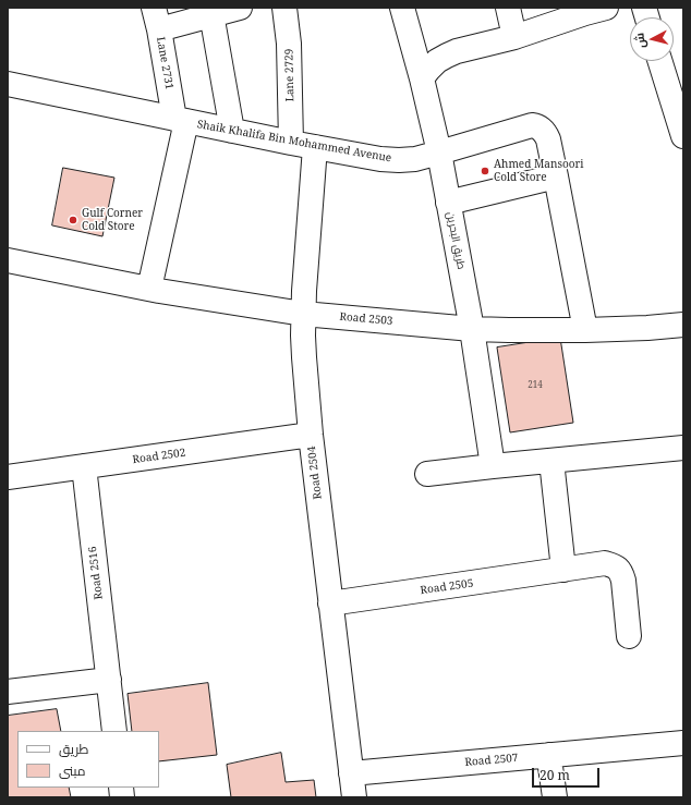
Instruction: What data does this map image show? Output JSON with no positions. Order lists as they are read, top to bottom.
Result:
{
  "streets": {
    "street": [
      "Lane 2731",
      "Lane 2729",
      "Shaik Khalifa Bin Mohammed Avenue",
      "طريق البحرين",
      "Road 2503",
      "Road 2502",
      "Road 2504",
      "Road 2516",
      "Road 2505",
      "Road 2507"
    ]
  },
  "crossings": [
    ["Lane 2731", "Shaik Khalifa Bin Mohammed Avenue"],
    ["Lane 2729", "Shaik Khalifa Bin Mohammed Avenue"],
    ["Shaik Khalifa Bin Mohammed Avenue", "طريق البحرين"],
    ["Shaik Khalifa Bin Mohammed Avenue", "Road 2504"],
    ["طريق البحرين", "Road 2503"],
    ["Road 2503", "Road 2504"],
    ["Road 2502", "Road 2504"],
    ["Road 2502", "Road 2516"],
    ["Road 2504", "Road 2505"],
    ["Road 2504", "Road 2507"]
  ],
  "places": ["Ahmed Mansoori Cold Store", "Gulf Corner Cold Store"],
  "house_numbers": ["214"],
  "legend": ["طريق", "مبنى"],
  "scale_bar": "20 m",
  "north": "left"
}
